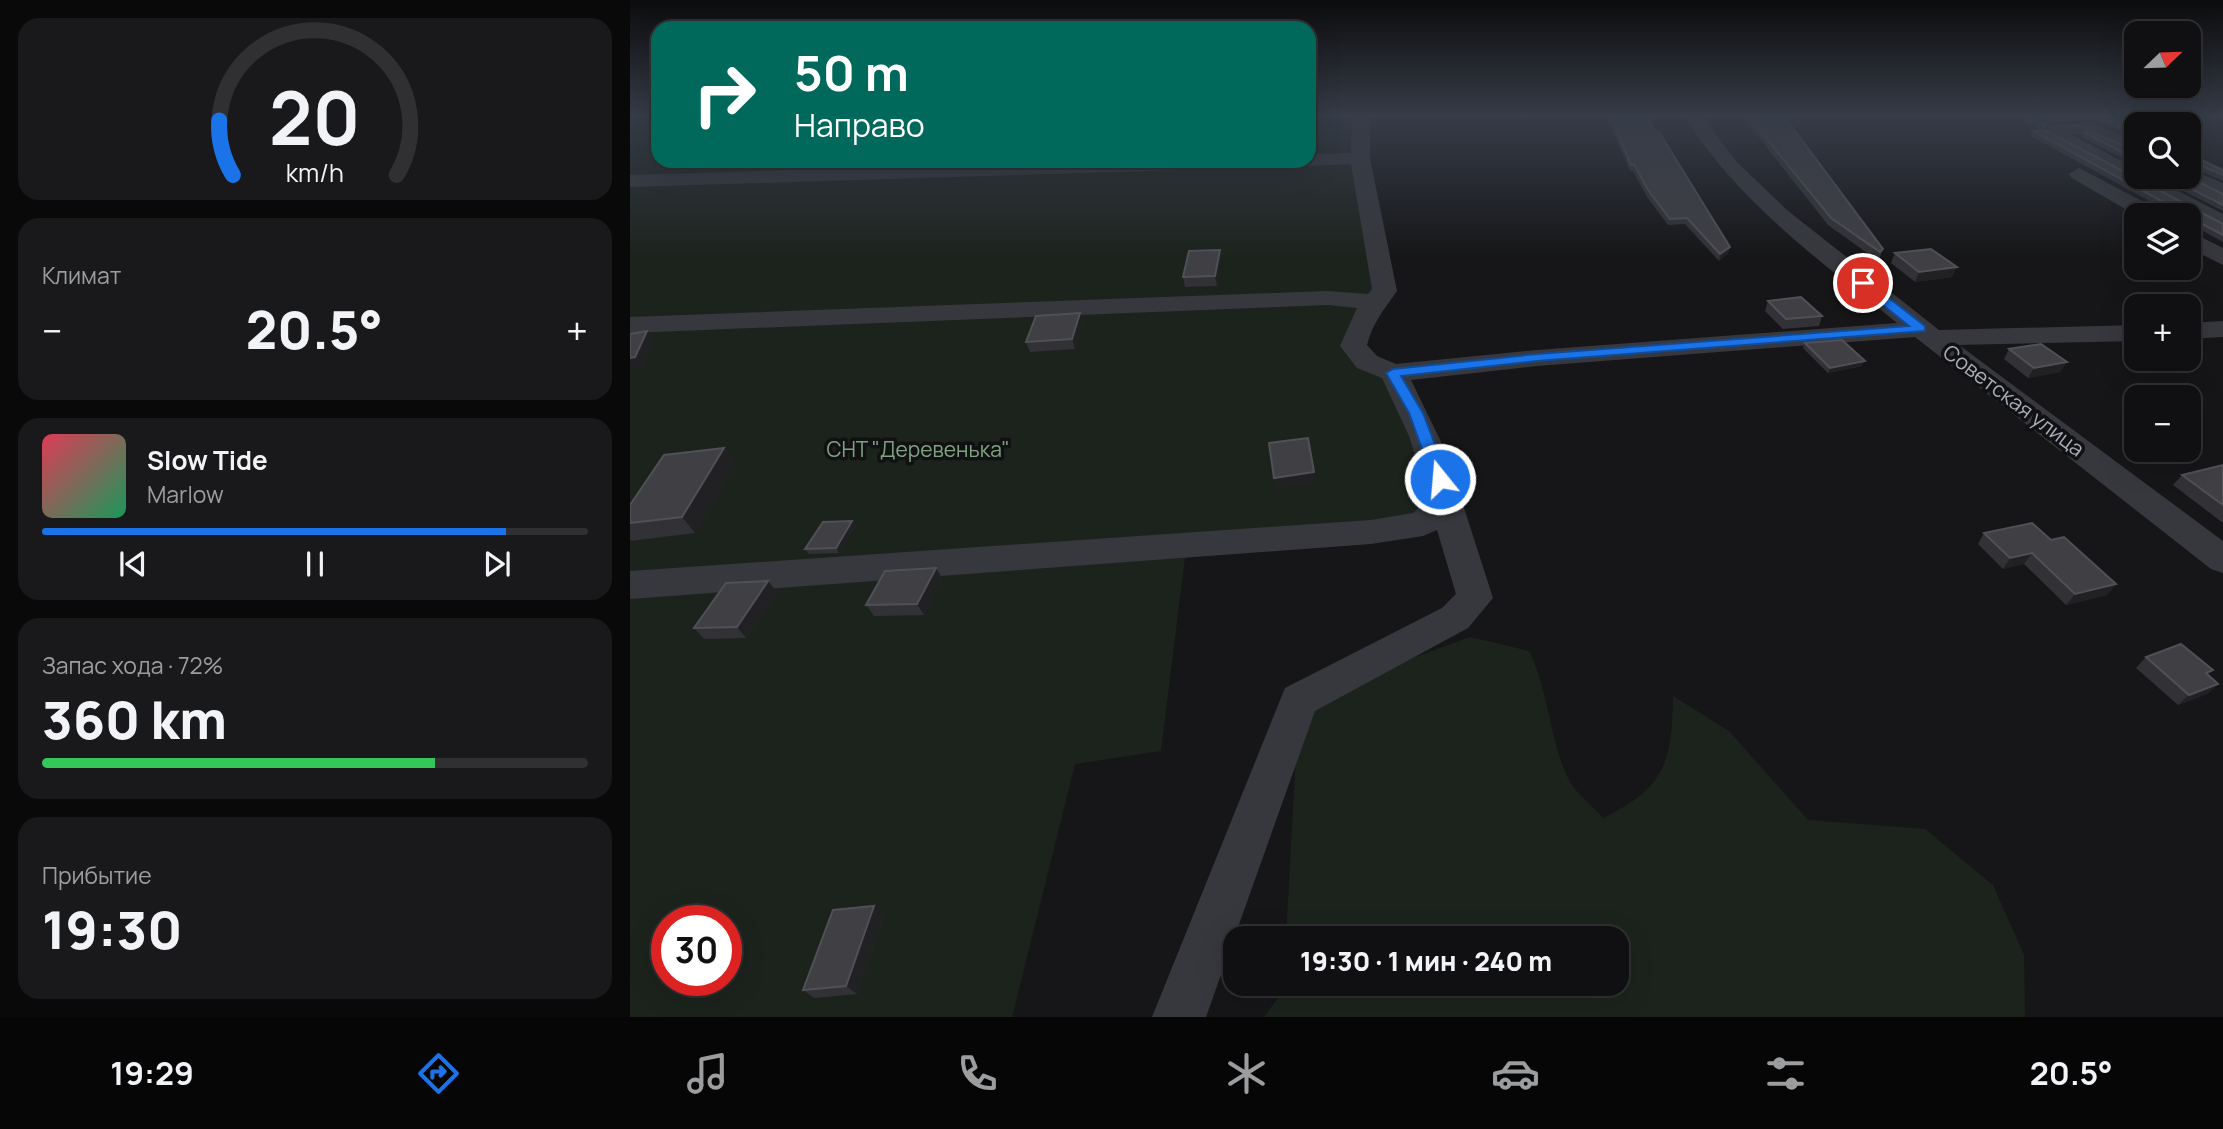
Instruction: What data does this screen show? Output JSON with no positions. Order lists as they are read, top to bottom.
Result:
{
  "streets": {
    "street": ["Советская улица"]
  },
  "parks": ["СНТ \"Деревенька\""],
  "north": "top right",
  "page": {
    "map_buttons": ["+", "−"],
    "turn": ["50 m", "Направо"],
    "tile": [
      "Климат",
      ["Запас хода · 72%", "360 km"],
      ["Прибытие", "19:30"]
    ],
    "heat": ["−", "20.5°", "+"],
    "song": ["Slow Tide", "Marlow"],
    "limit": "30",
    "trip": "19:30 · 1 мин · 240 m",
    "tabs": ["19:29", "20.5°"],
    "gauge": ["20", "km/h"]
  }
}
